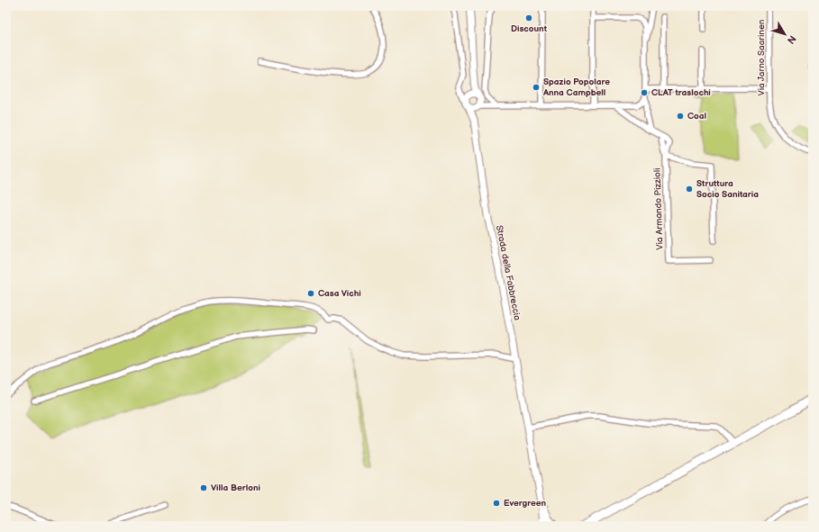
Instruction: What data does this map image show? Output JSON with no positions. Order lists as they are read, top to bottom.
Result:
{
  "streets": {
    "street": ["Via Jarno Saarinen", "Via Armando Pizzioli", "Strada della Fabbreccia"]
  },
  "places": [
    "Discount",
    "Spazio Popolare Anna Campbell",
    "CLAT traslochi",
    "Coal",
    "Struttura Socio Sanitaria",
    "Casa Vichi",
    "Villa Berloni",
    "Evergreen"
  ],
  "north": "bottom right"
}
